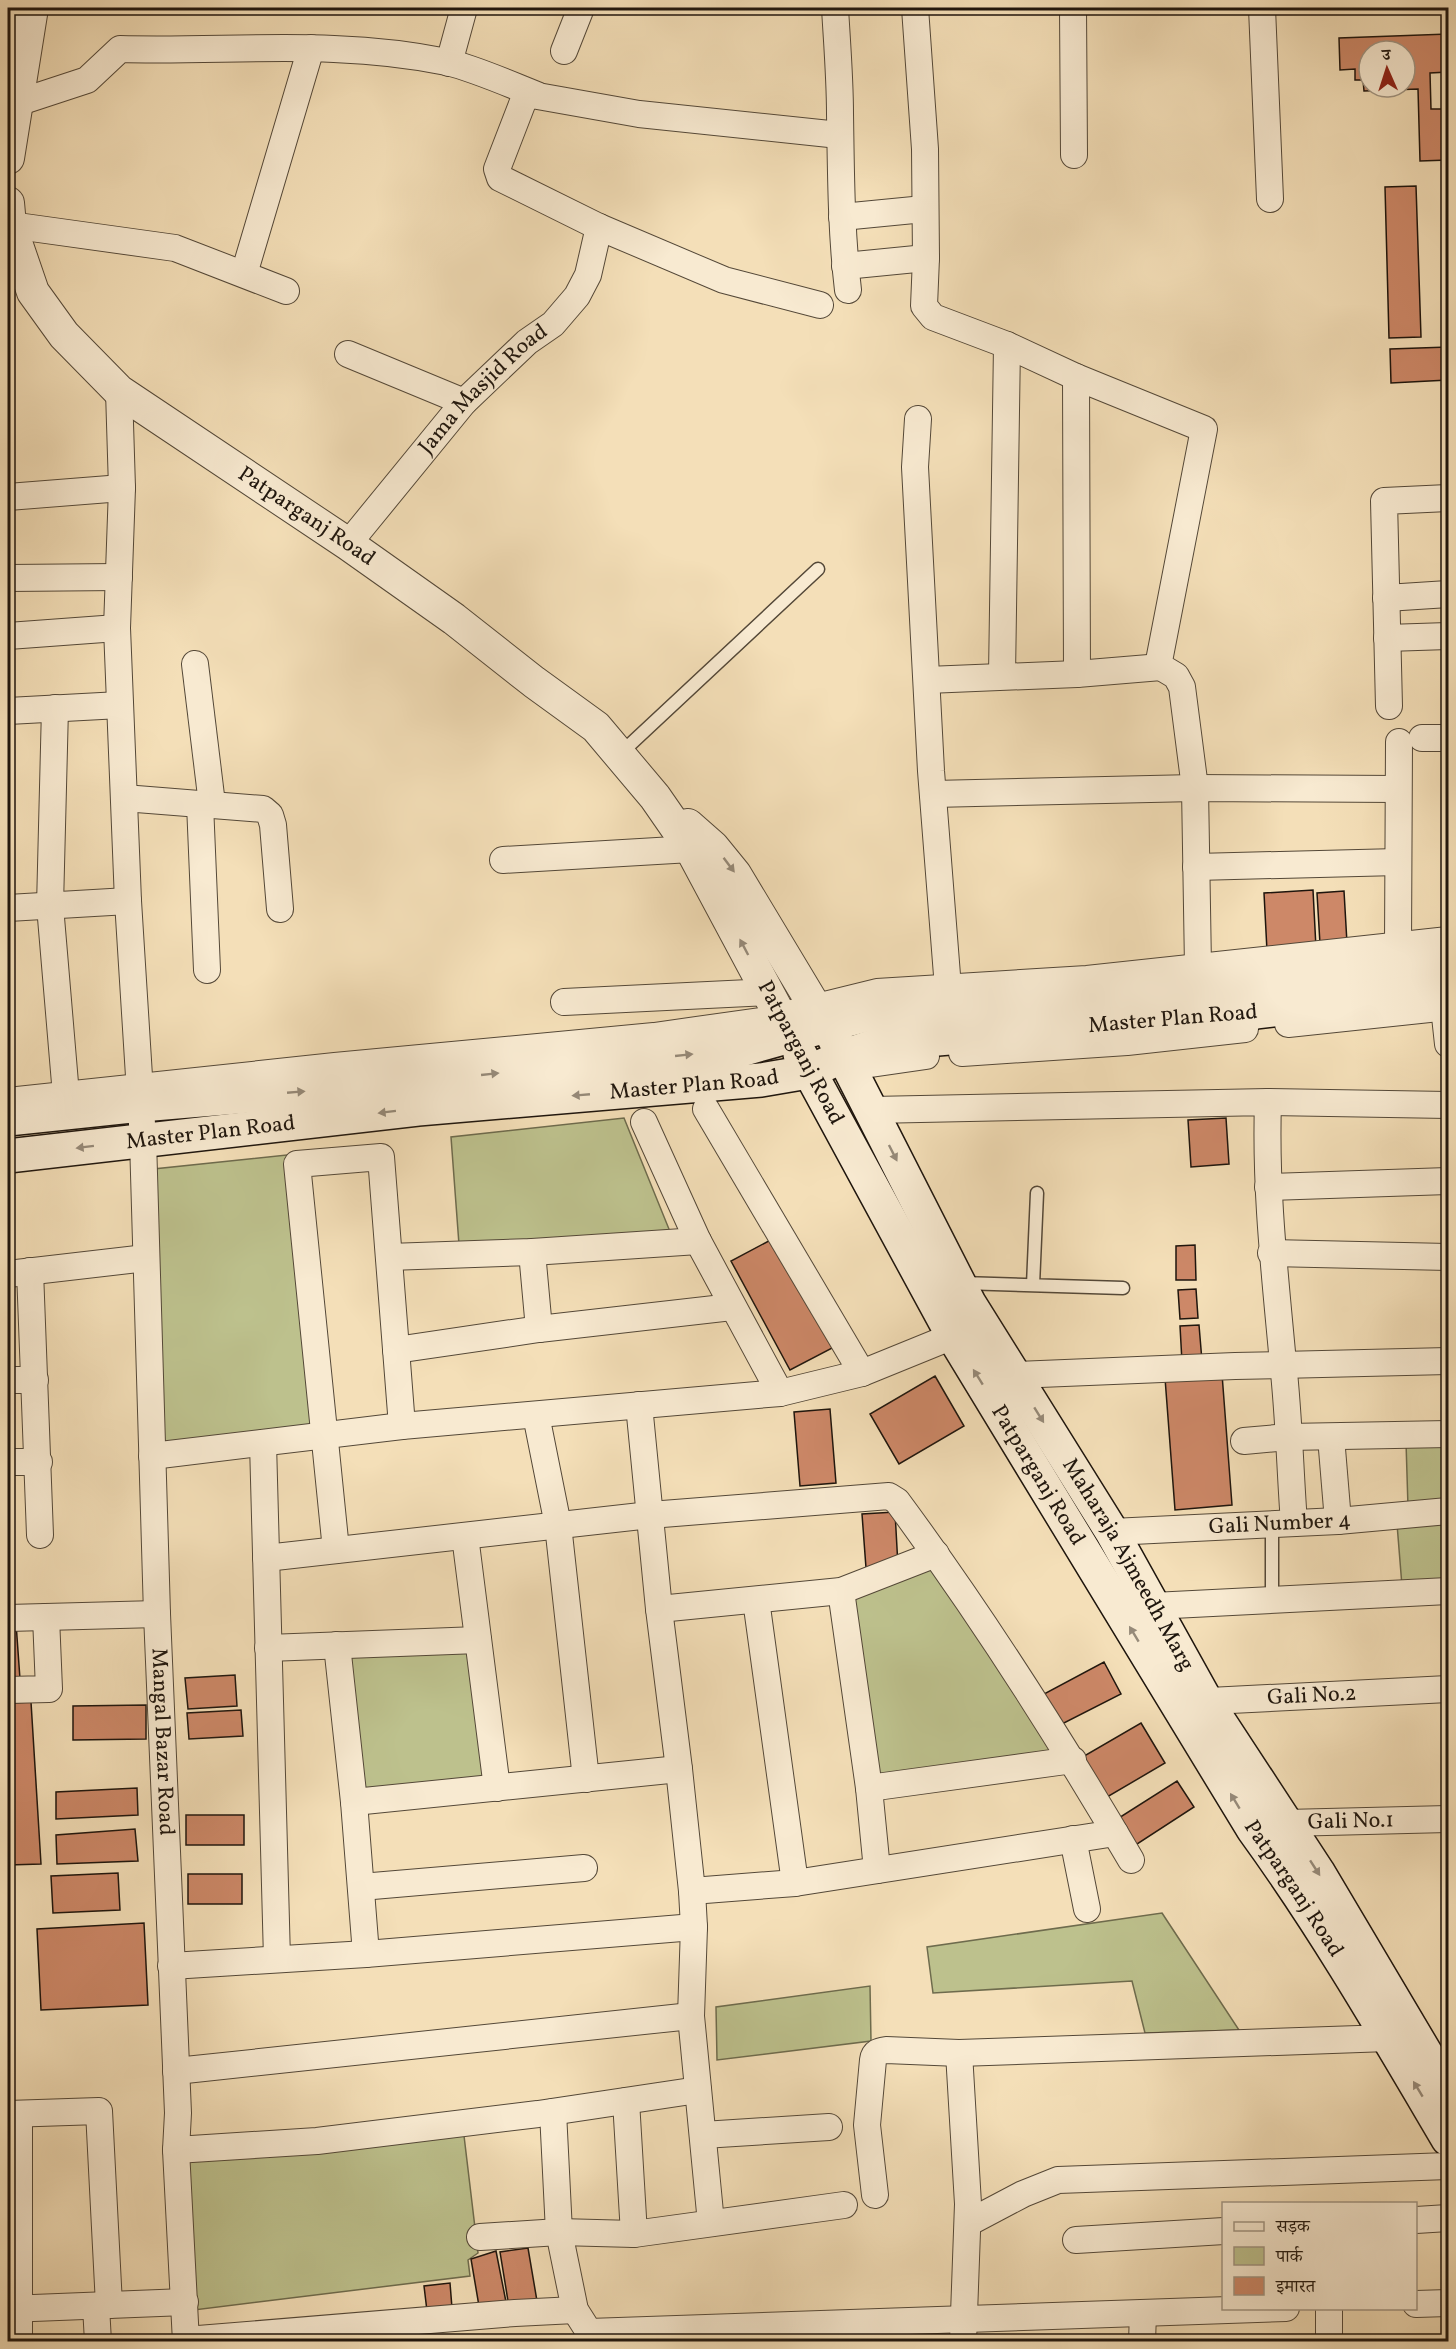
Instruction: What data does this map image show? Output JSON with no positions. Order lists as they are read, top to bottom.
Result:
{
  "streets": {
    "main road": ["Patparganj Road", "Master Plan Road", "Maharaja Ajmeedh Marg"],
    "street": [
      "Jama Masjid Road",
      "Gali Number 4",
      "Gali No.2",
      "Mangal Bazar Road",
      "Gali No.1"
    ]
  },
  "crossings": [
    ["Jama Masjid Road", "Patparganj Road"],
    ["Patparganj Road", "Master Plan Road"],
    ["Patparganj Road", "Maharaja Ajmeedh Marg"],
    ["Patparganj Road", "Gali No.2"],
    ["Patparganj Road", "Mangal Bazar Road"],
    ["Patparganj Road", "Gali No.1"],
    ["Master Plan Road", "Maharaja Ajmeedh Marg"],
    ["Master Plan Road", "Mangal Bazar Road"],
    ["Gali Number 4", "Maharaja Ajmeedh Marg"],
    ["Maharaja Ajmeedh Marg", "Gali No.2"],
    ["Maharaja Ajmeedh Marg", "Gali No.1"]
  ],
  "one_way": ["Maharaja Ajmeedh Marg"],
  "legend": ["सड़क", "पार्क", "इमारत"],
  "north": "top"
}
